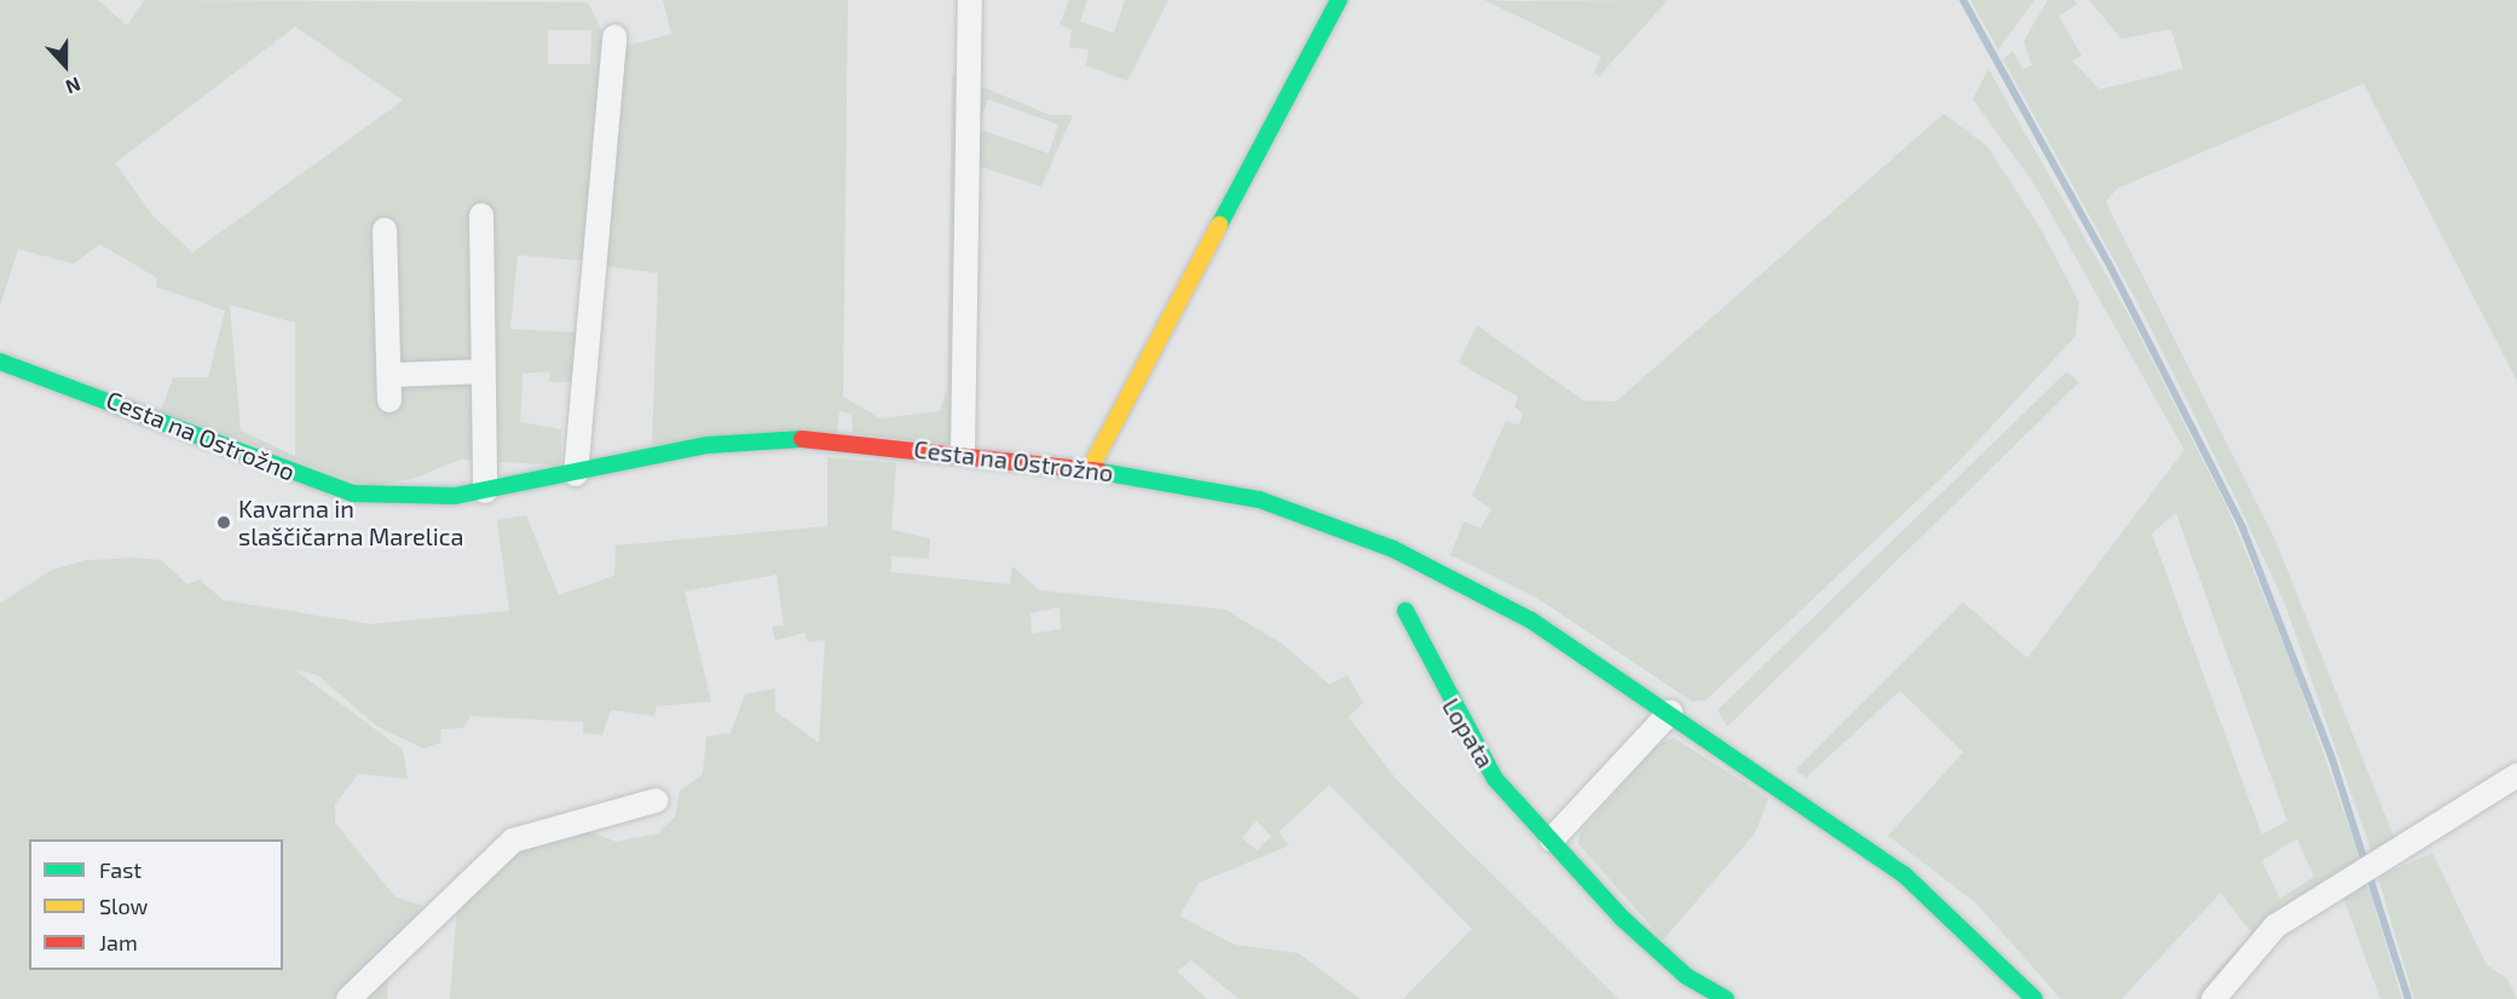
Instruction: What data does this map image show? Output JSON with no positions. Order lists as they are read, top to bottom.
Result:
{
  "streets": {
    "street": ["Cesta na Ostrožno", "Lopata"]
  },
  "places": ["Kavarna in slaščičarna Marelica"],
  "legend": ["Fast", "Slow", "Jam"],
  "north": "bottom"
}
